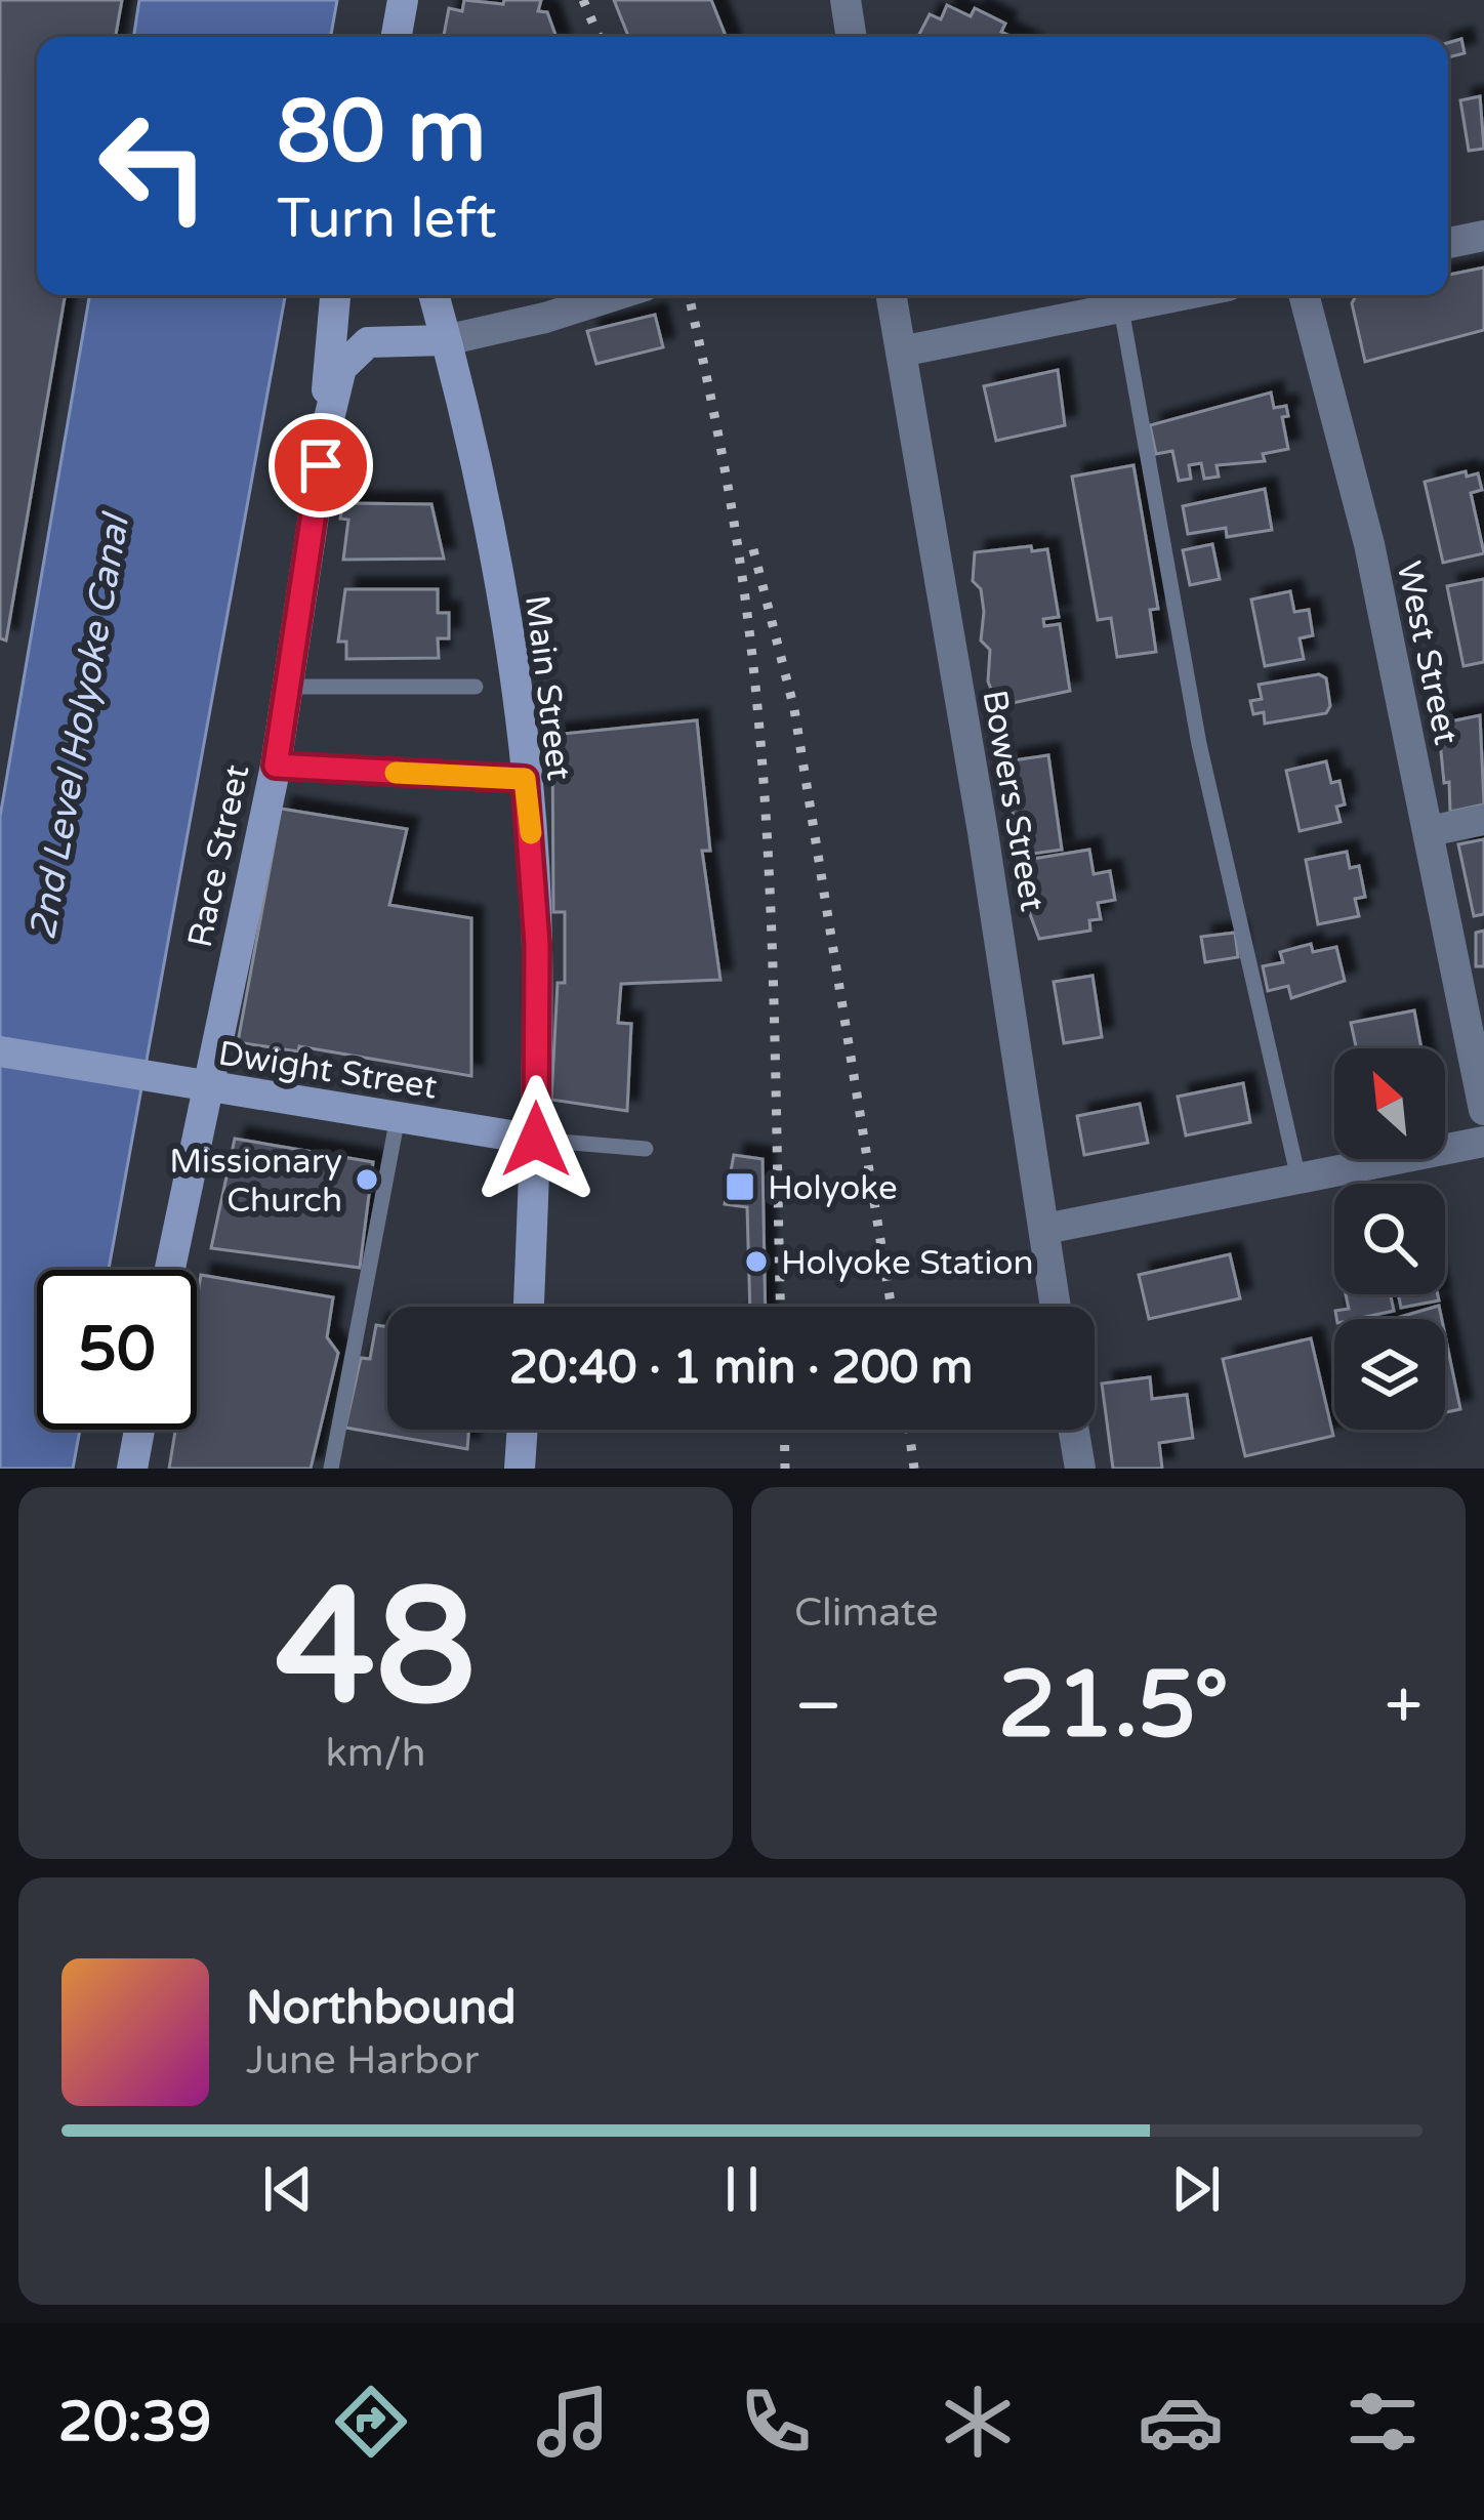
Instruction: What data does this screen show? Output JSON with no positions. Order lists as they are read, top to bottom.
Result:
{
  "streets": {
    "street": [
      "West Street",
      "Main Street",
      "Bowers Street",
      "Race Street",
      "Dwight Street"
    ]
  },
  "crossings": [
    ["Main Street", "Race Street"],
    ["Main Street", "Dwight Street"],
    ["Race Street", "Dwight Street"]
  ],
  "water": ["2nd Level Holyoke Canal"],
  "places": {
    "other": ["Missionary Church", "Holyoke Station"],
    "transit": ["Holyoke"]
  },
  "north": "top left",
  "page": {
    "turn": ["80 m", "Turn left"],
    "limit": "50",
    "trip": "20:40 · 1 min · 200 m",
    "tile": [
      ["48", "km/h"],
      "Climate"
    ],
    "heat": ["−", "21.5°", "+"],
    "song": ["Northbound", "June Harbor"],
    "tabs": "20:39"
  }
}
